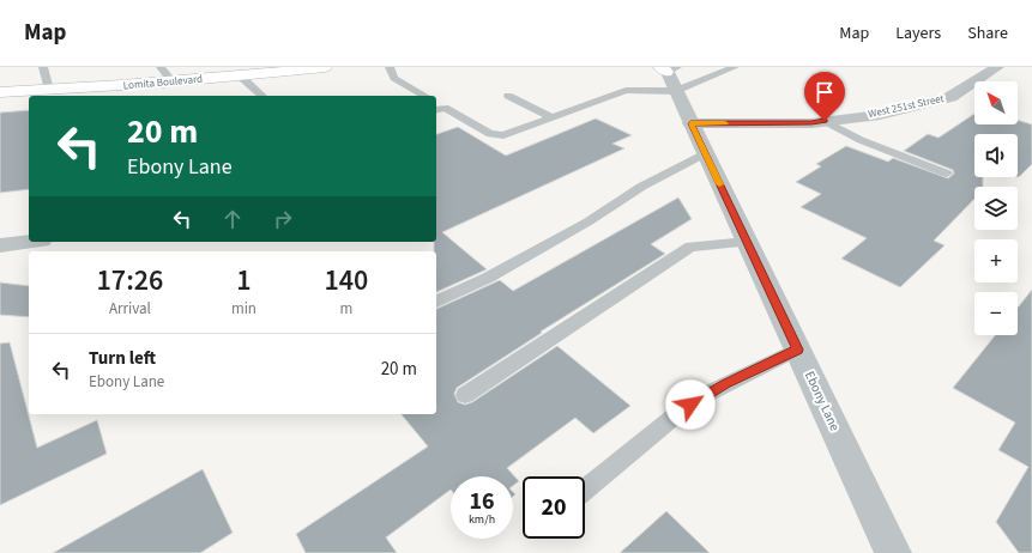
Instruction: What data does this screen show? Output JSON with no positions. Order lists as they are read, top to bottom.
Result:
{
  "streets": {
    "main road": ["Lomita Boulevard"],
    "street": ["West 251st Street", "Ebony Lane"]
  },
  "crossings": [
    ["West 251st Street", "Ebony Lane"]
  ],
  "north": "top left",
  "page": {
    "header": "Map",
    "nav": ["Map", "Layers", "Share"],
    "map_buttons": ["+", "−"],
    "turn": ["20 m", "Ebony Lane"],
    "eta": [
      "17:26",
      "Arrival",
      "1",
      "min",
      "140",
      "m"
    ],
    "list": [
      {
        "name": "Turn left",
        "note": "Ebony Lane",
        "value": "20 m"
      }
    ],
    "speed": "16 km/h",
    "limit": "20"
  }
}
